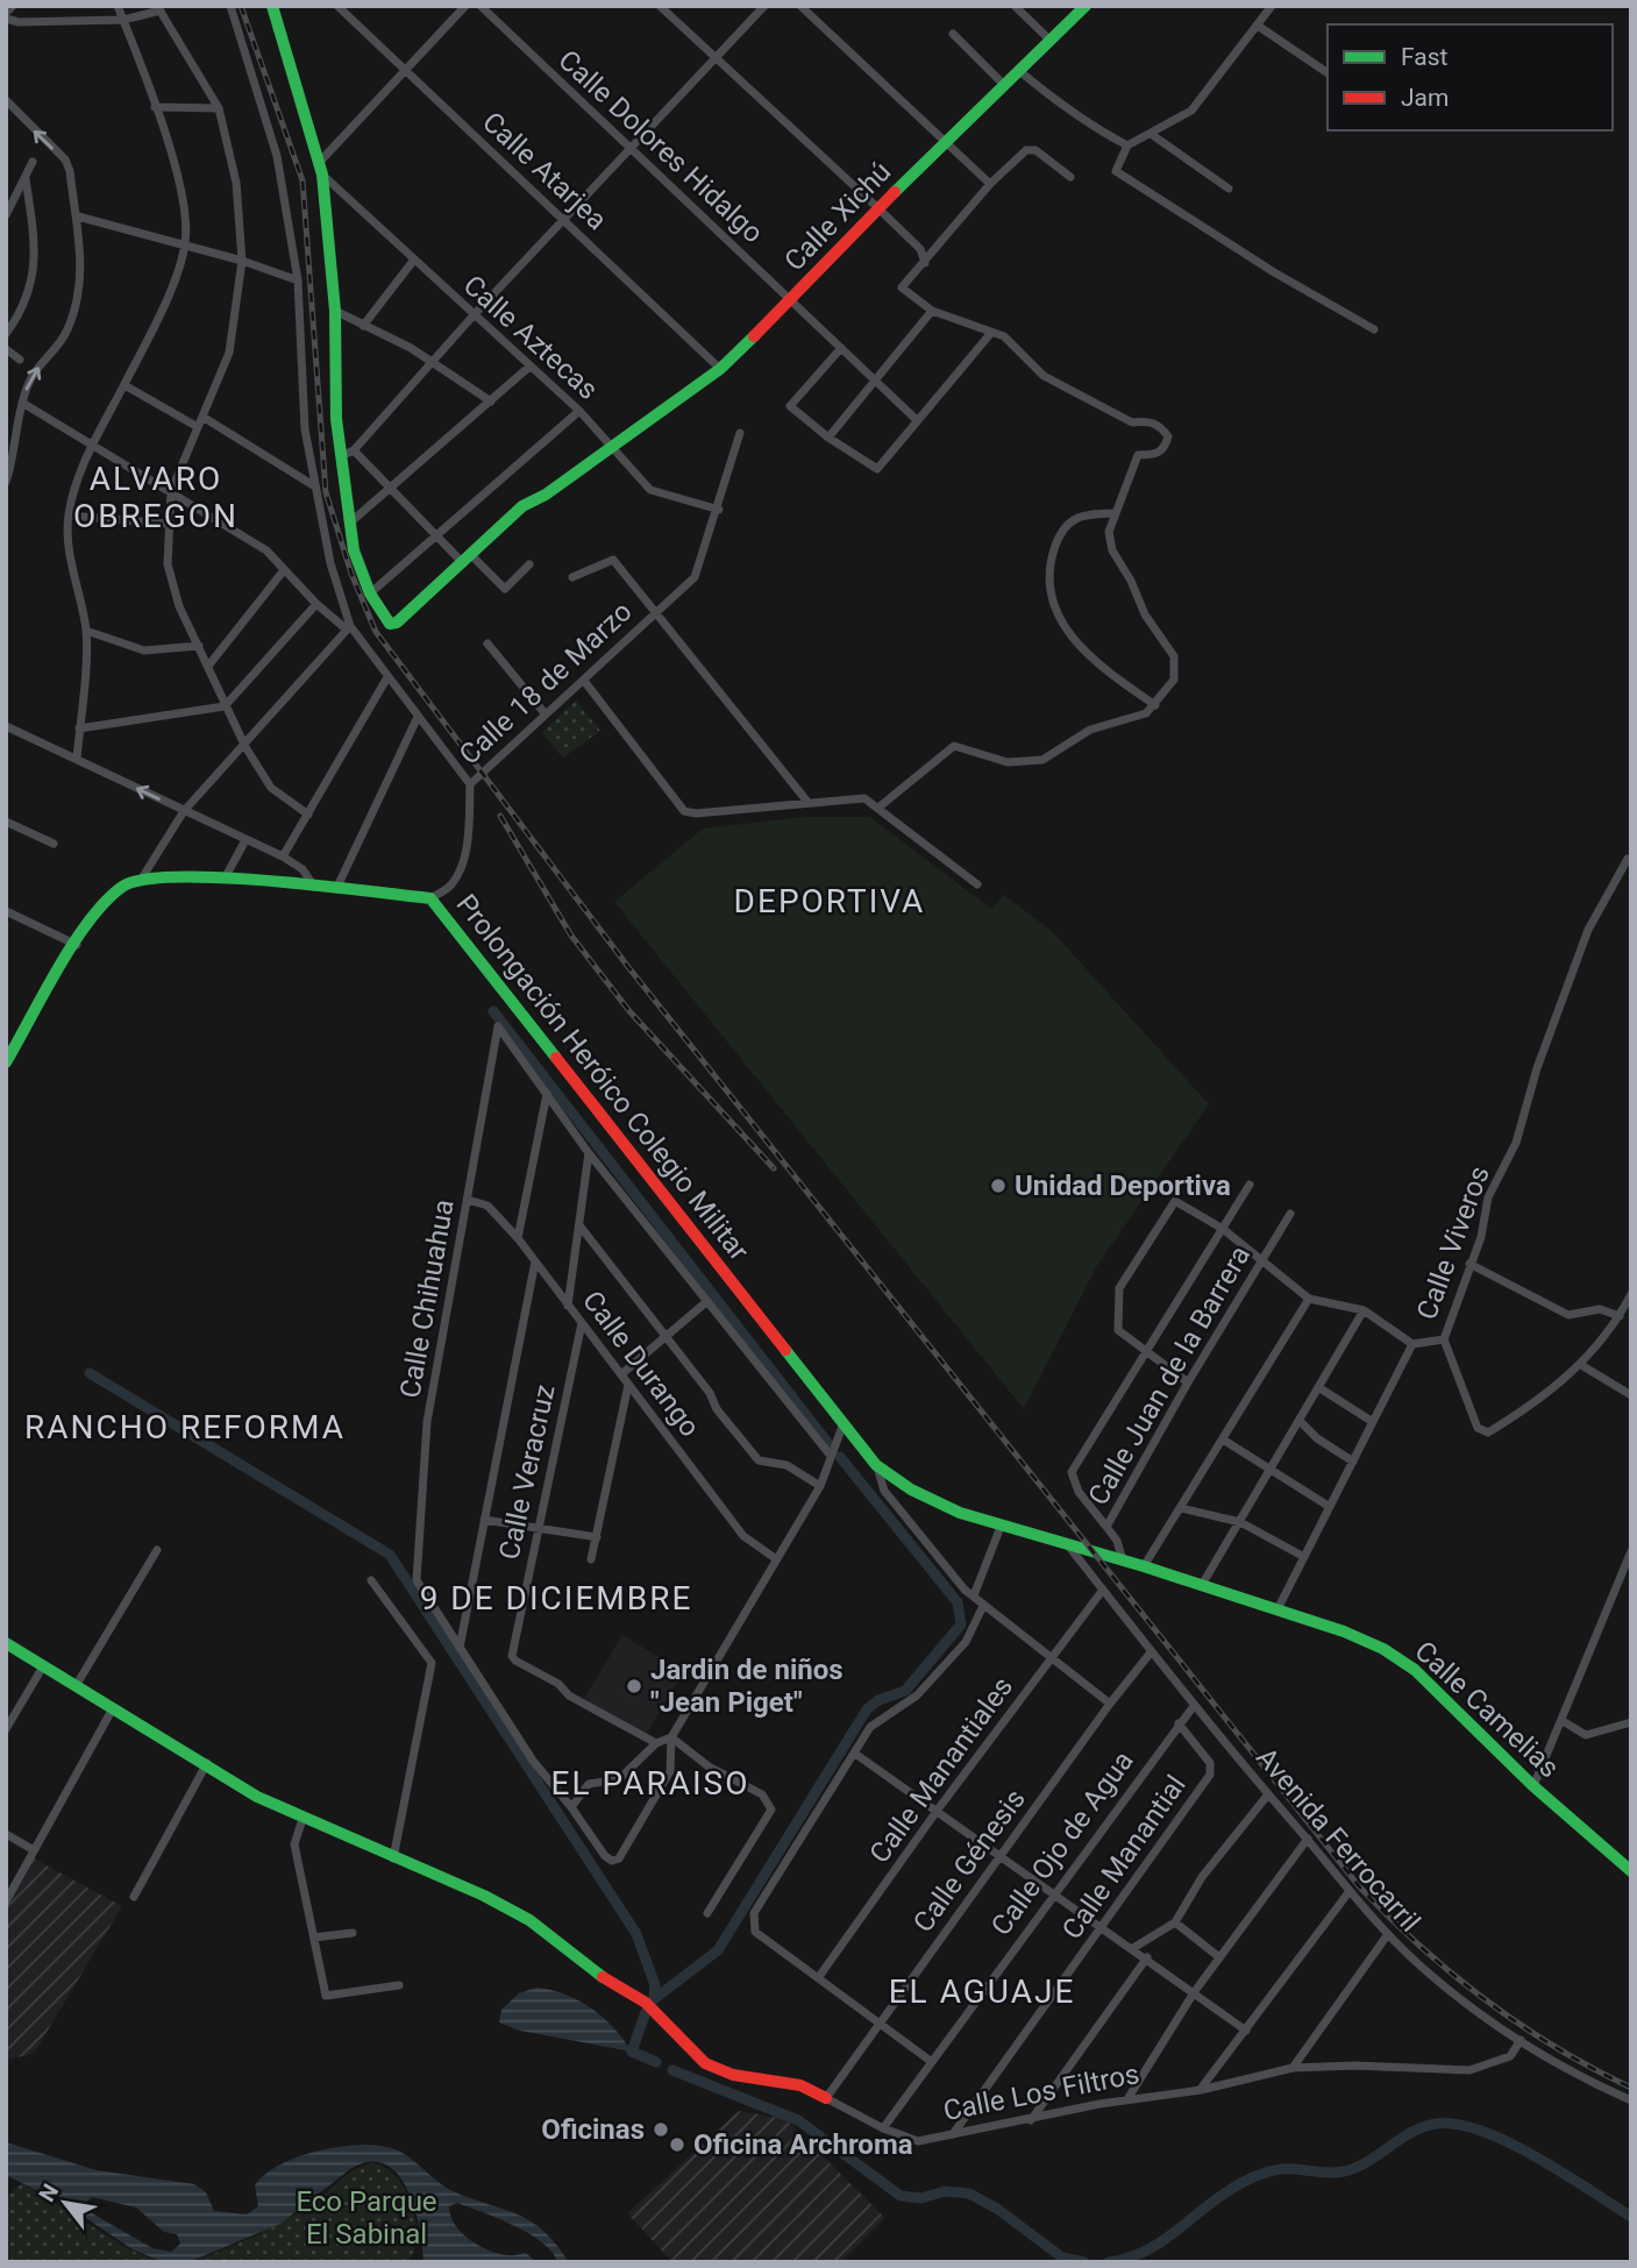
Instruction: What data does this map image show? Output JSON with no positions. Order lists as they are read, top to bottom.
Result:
{
  "streets": {
    "street": [
      "Calle Dolores Hidalgo",
      "Calle Atarjea",
      "Calle Xichú",
      "Calle Aztecas",
      "Calle 18 de Marzo",
      "Prolongación Heróico Colegio Militar",
      "Calle Viveros",
      "Calle Chihuahua",
      "Calle Durango",
      "Calle Juan de la Barrera",
      "Calle Veracruz",
      "Calle Camelias",
      "Calle Manantiales",
      "Avenida Ferrocarril",
      "Calle Ojo de Agua",
      "Calle Manantial",
      "Calle Génesis",
      "Calle Los Filtros"
    ]
  },
  "crossings": [
    ["Calle Dolores Hidalgo", "Calle Xichú"],
    ["Calle Atarjea", "Calle Xichú"],
    ["Calle Xichú", "Calle Aztecas"],
    ["Calle Aztecas", "Calle 18 de Marzo"],
    ["Calle 18 de Marzo", "Prolongación Heróico Colegio Militar"],
    ["Prolongación Heróico Colegio Militar", "Calle Camelias"],
    ["Prolongación Heróico Colegio Militar", "Avenida Ferrocarril"],
    ["Calle Viveros", "Calle Camelias"],
    ["Calle Chihuahua", "Calle Durango"],
    ["Calle Durango", "Calle Veracruz"],
    ["Calle Juan de la Barrera", "Calle Camelias"],
    ["Calle Manantiales", "Avenida Ferrocarril"],
    ["Avenida Ferrocarril", "Calle Ojo de Agua"],
    ["Avenida Ferrocarril", "Calle Génesis"],
    ["Avenida Ferrocarril", "Calle Los Filtros"],
    ["Calle Ojo de Agua", "Calle Manantial"],
    ["Calle Ojo de Agua", "Calle Los Filtros"],
    ["Calle Manantial", "Calle Los Filtros"],
    ["Calle Génesis", "Calle Los Filtros"]
  ],
  "districts": [
    "ALVARO OBREGON",
    "DEPORTIVA",
    "RANCHO REFORMA",
    "9 DE DICIEMBRE",
    "EL PARAISO",
    "EL AGUAJE"
  ],
  "parks": ["Eco Parque El Sabinal"],
  "places": [
    "Unidad Deportiva",
    "Jardin de niños \"Jean Piget\"",
    "Oficinas",
    "Oficina Archroma"
  ],
  "legend": ["Fast", "Jam"],
  "north": "top left"
}
